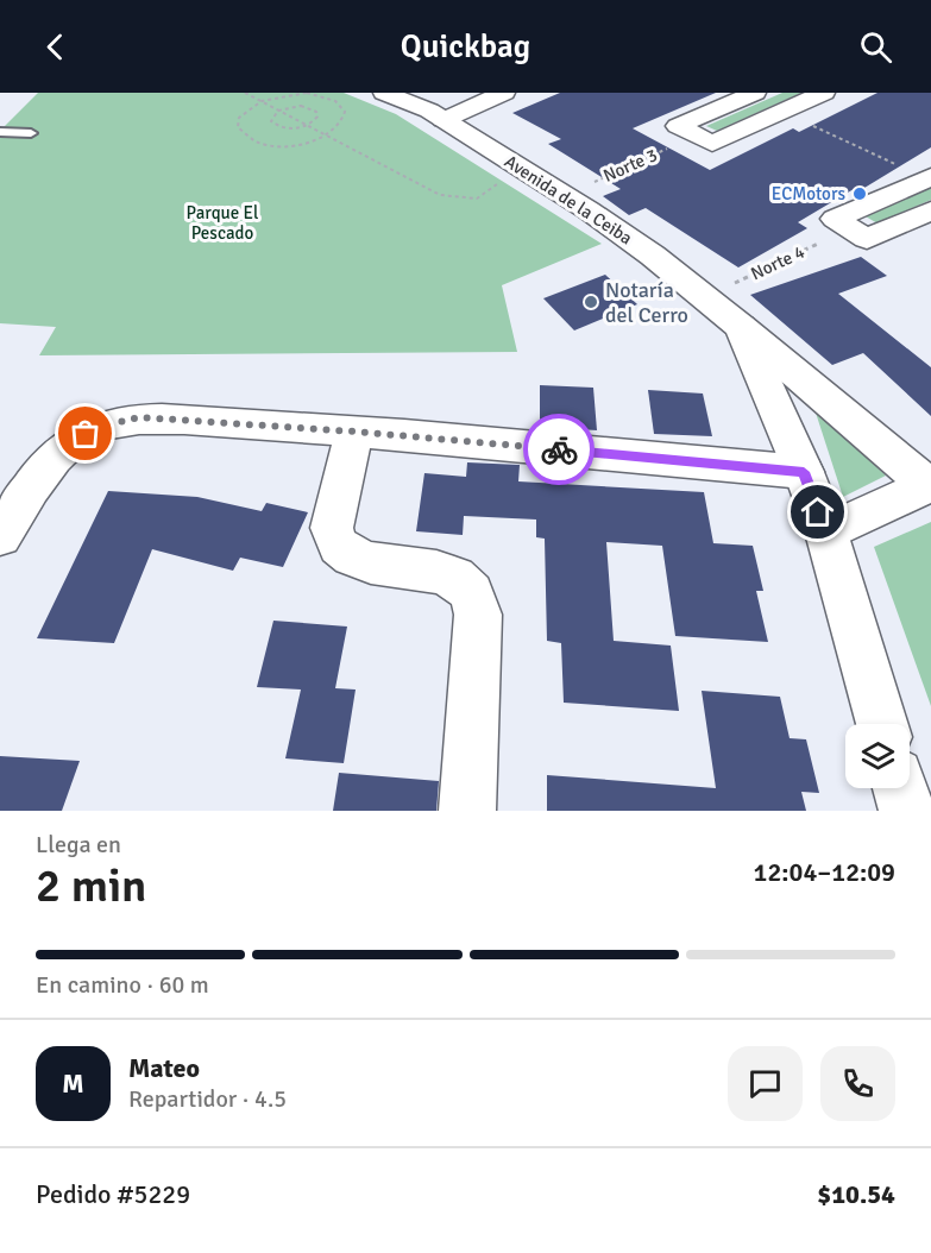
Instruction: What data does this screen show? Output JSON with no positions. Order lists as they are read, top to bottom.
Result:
{
  "streets": {
    "street": ["Norte 3", "Avenida de la Ceiba"],
    "path": ["Norte 4"]
  },
  "crossings": [
    ["Norte 3", "Avenida de la Ceiba"],
    ["Avenida de la Ceiba", "Norte 4"]
  ],
  "parks": ["Parque El Pescado"],
  "places": ["ECMotors", "Notaría del Cerro"],
  "page": {
    "header": "Quickbag",
    "heading": ["2 min", "Llega en", "12:04–12:09"],
    "panel": [
      "Mateo",
      "Repartidor · 4.5",
      "Pedido #5229",
      "$10.54"
    ],
    "bar": "En camino · 60 m",
    "round": "M"
  }
}
